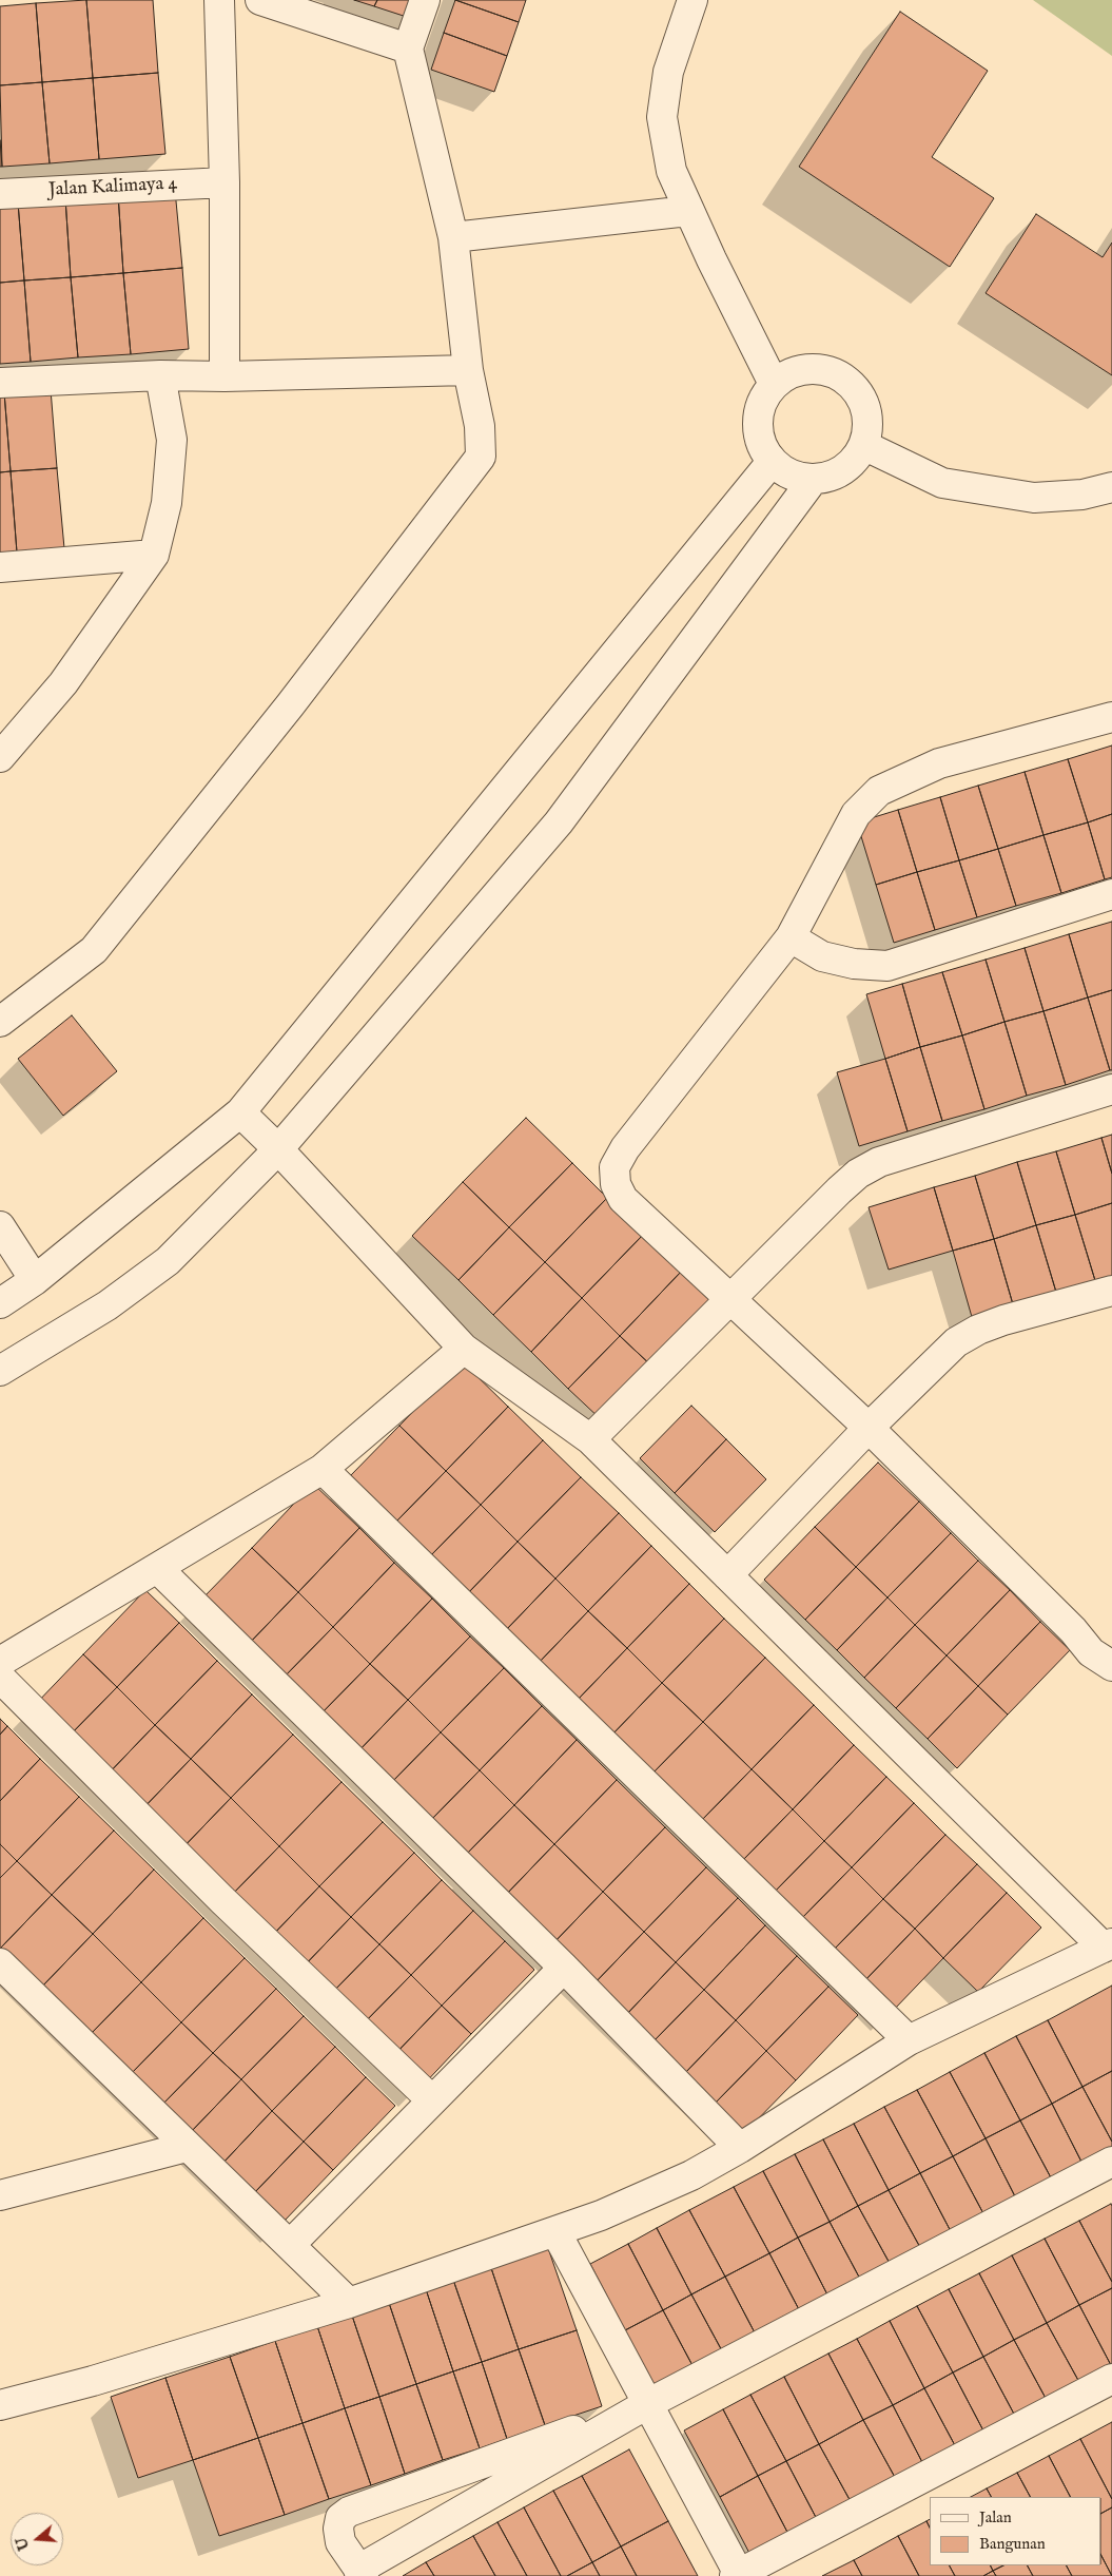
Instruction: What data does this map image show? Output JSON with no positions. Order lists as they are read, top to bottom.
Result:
{
  "streets": {
    "street": ["Jalan Kalimaya 4"]
  },
  "legend": ["Jalan", "Bangunan"],
  "north": "left"
}
